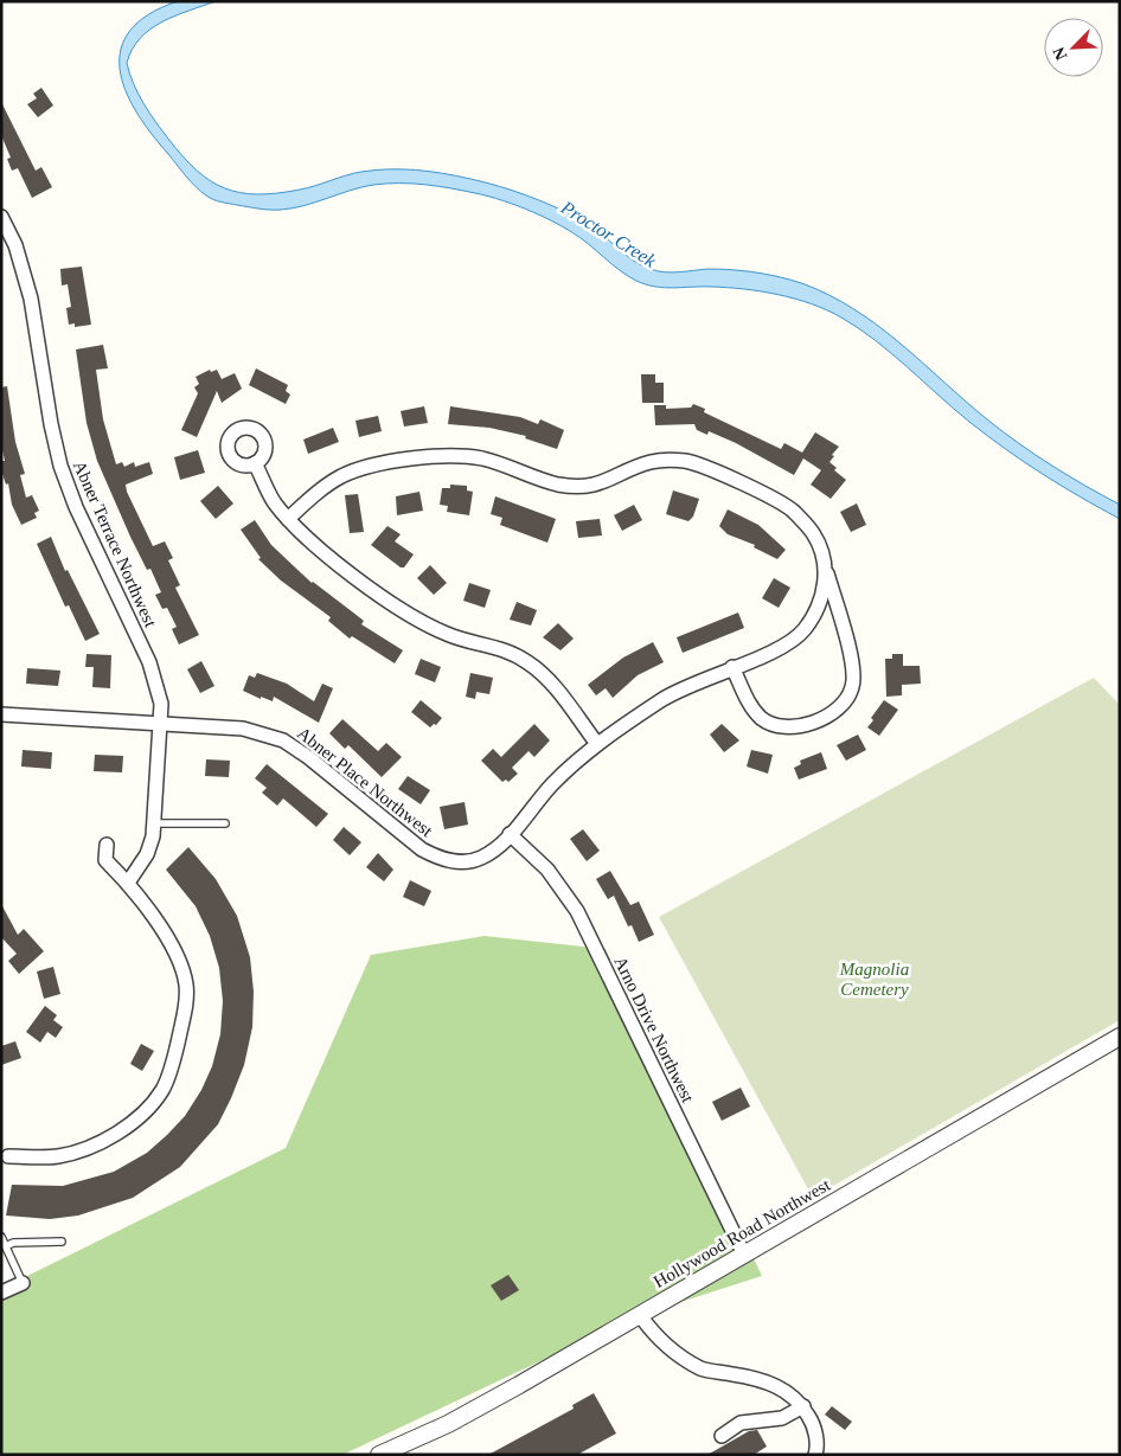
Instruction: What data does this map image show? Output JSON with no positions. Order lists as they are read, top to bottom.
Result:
{
  "streets": {
    "street": [
      "Abner Terrace Northwest",
      "Abner Place Northwest",
      "Arno Drive Northwest",
      "Hollywood Road Northwest"
    ]
  },
  "crossings": [
    ["Abner Terrace Northwest", "Abner Place Northwest"],
    ["Abner Place Northwest", "Arno Drive Northwest"],
    ["Arno Drive Northwest", "Hollywood Road Northwest"]
  ],
  "water": ["Proctor Creek"],
  "parks": ["Magnolia Cemetery"],
  "north": "bottom left"
}
